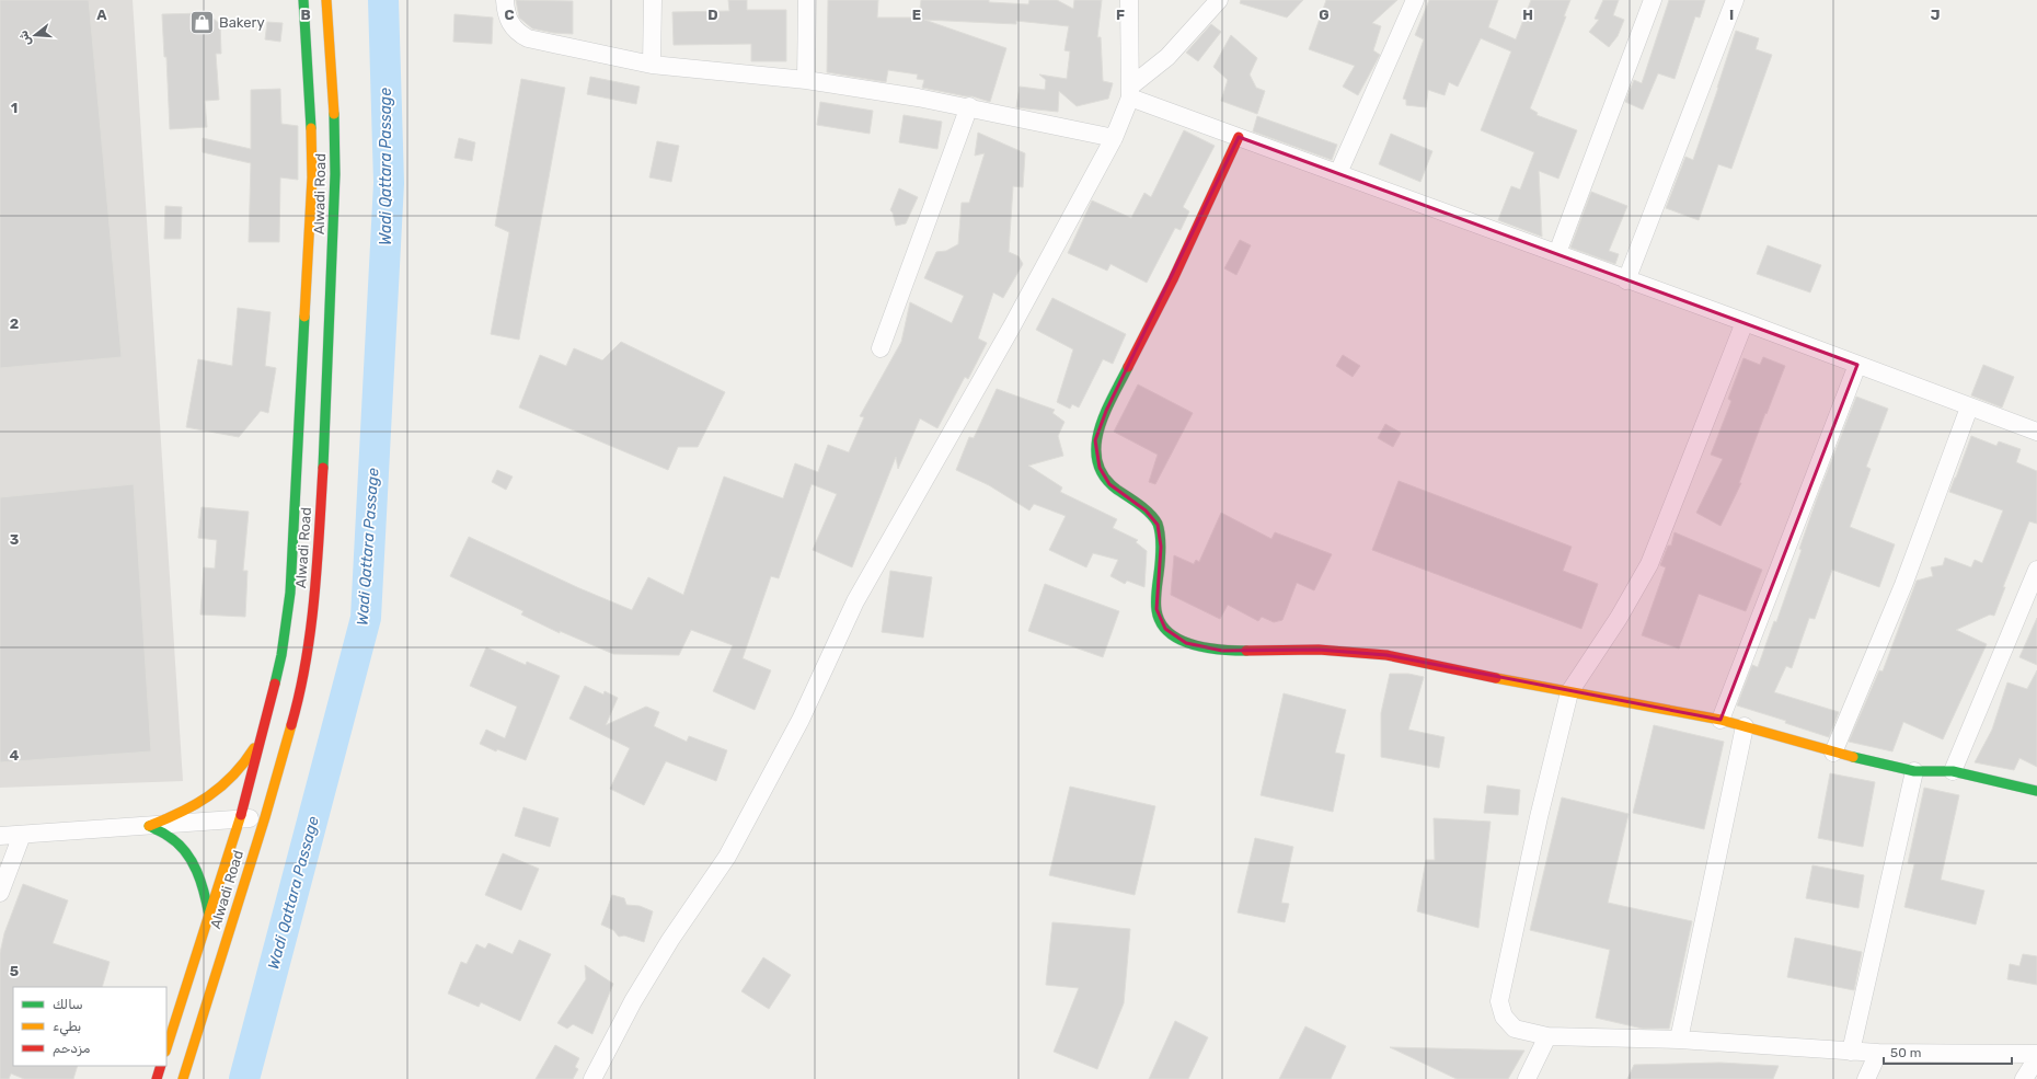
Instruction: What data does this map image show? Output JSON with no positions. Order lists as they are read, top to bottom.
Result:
{
  "streets": {
    "main road": ["Alwadi Road"]
  },
  "water": ["Wadi Qattara Passage"],
  "places": {
    "shop": ["Bakery"]
  },
  "legend": ["سالك", "بطيء", "مزدحم"],
  "scale_bar": "50 m",
  "north": "left",
  "grid": {
    "columns": [
      "A",
      "B",
      "C",
      "D",
      "E",
      "F",
      "G",
      "H",
      "I",
      "J"
    ],
    "rows": [
      "1",
      "2",
      "3",
      "4",
      "5"
    ]
  }
}
